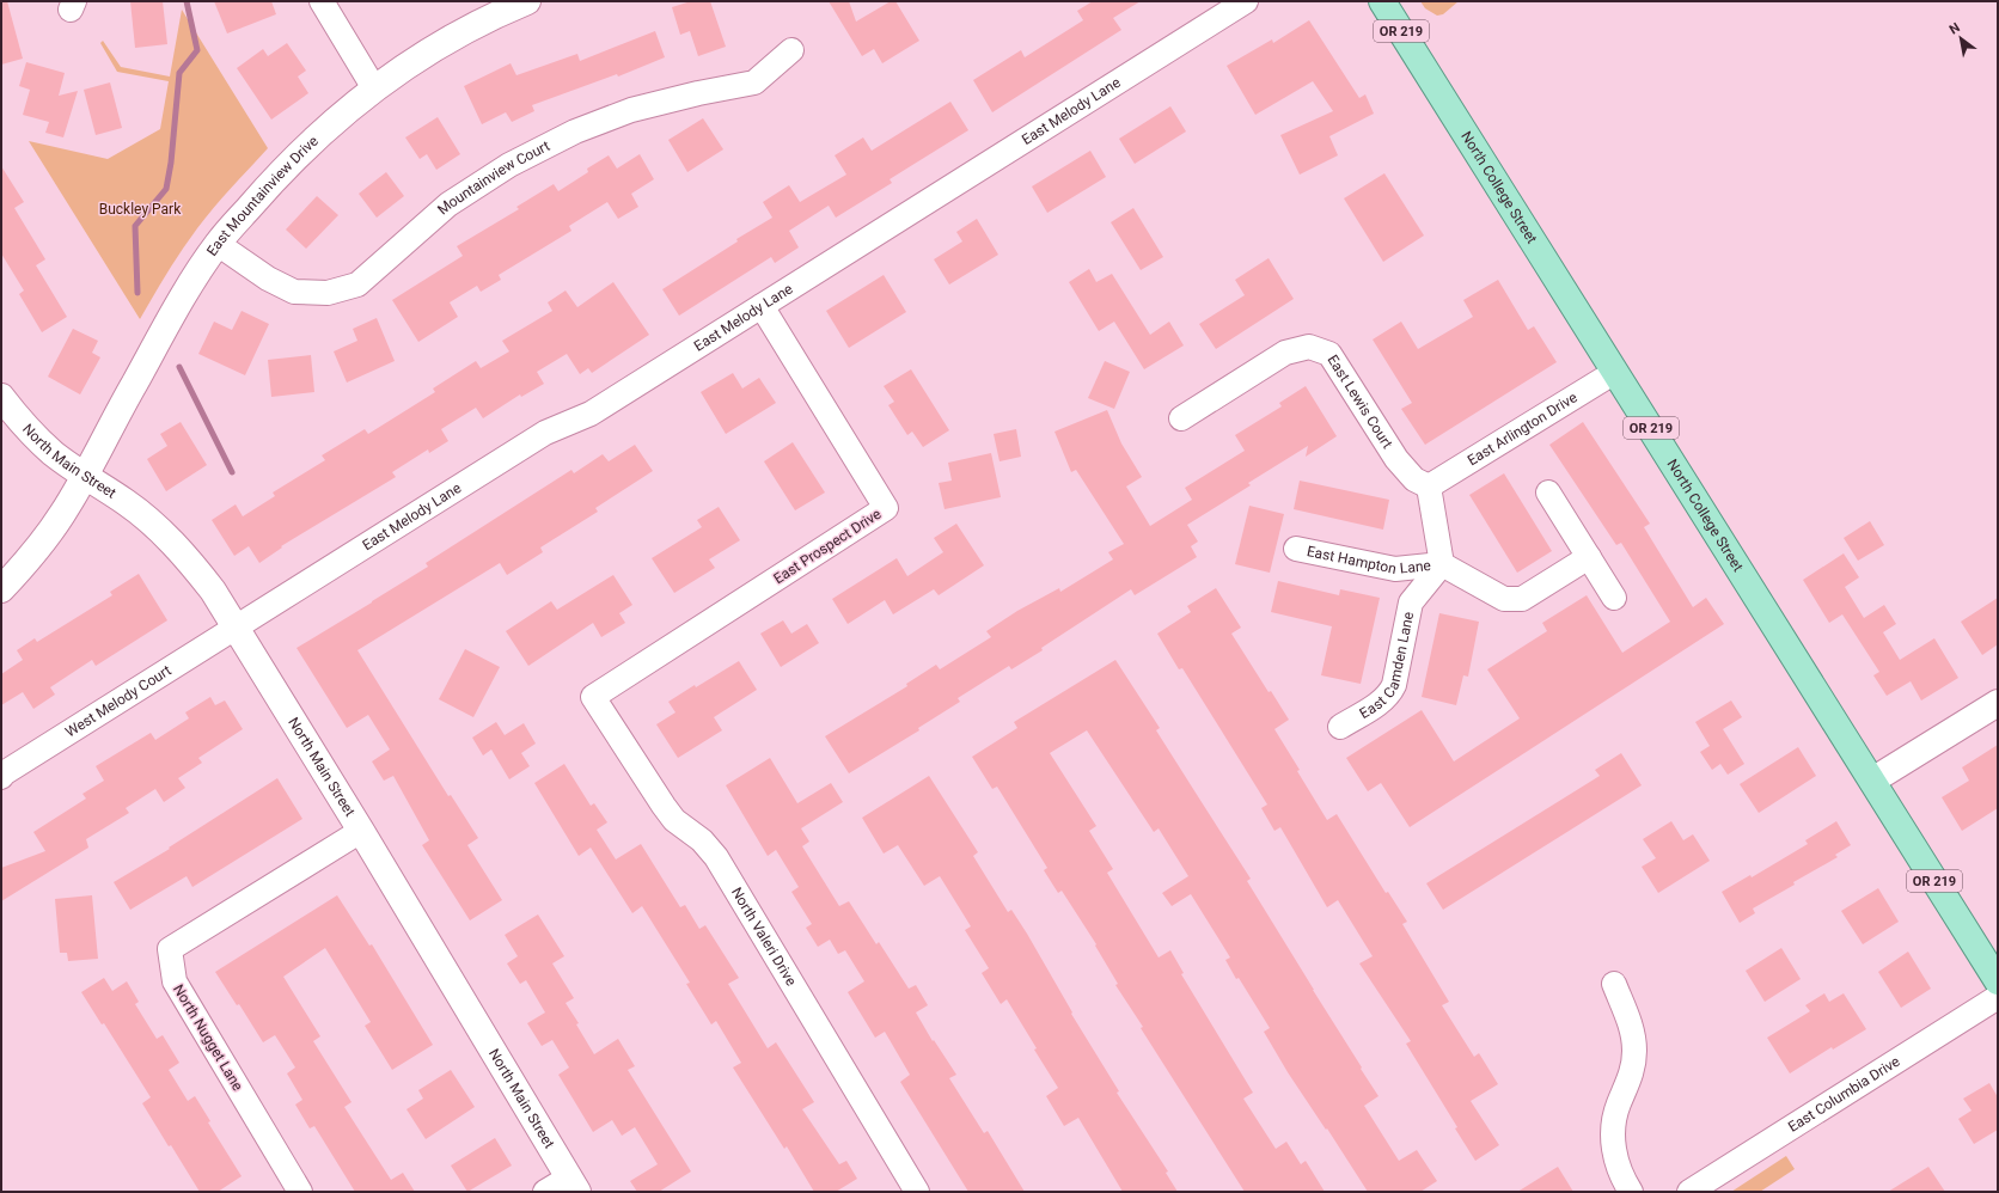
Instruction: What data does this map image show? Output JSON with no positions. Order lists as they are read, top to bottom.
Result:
{
  "streets": {
    "main road": ["OR 219", "North College Street"],
    "street": [
      "East Melody Lane",
      "Mountainview Court",
      "East Mountainview Drive",
      "East Lewis Court",
      "East Arlington Drive",
      "North Main Street",
      "East Prospect Drive",
      "East Hampton Lane",
      "East Camden Lane",
      "West Melody Court",
      "North Valeri Drive",
      "North Nugget Lane",
      "East Columbia Drive"
    ]
  },
  "crossings": [
    ["East Melody Lane", "North Main Street"],
    ["East Melody Lane", "East Prospect Drive"],
    ["East Melody Lane", "West Melody Court"],
    ["Mountainview Court", "East Mountainview Drive"],
    ["North College Street", "East Arlington Drive"],
    ["East Mountainview Drive", "North Main Street"],
    ["East Lewis Court", "East Arlington Drive"],
    ["North Main Street", "West Melody Court"],
    ["North Main Street", "North Nugget Lane"],
    ["East Prospect Drive", "North Valeri Drive"],
    ["East Hampton Lane", "East Camden Lane"]
  ],
  "parks": ["Buckley Park"],
  "north": "top left"
}
